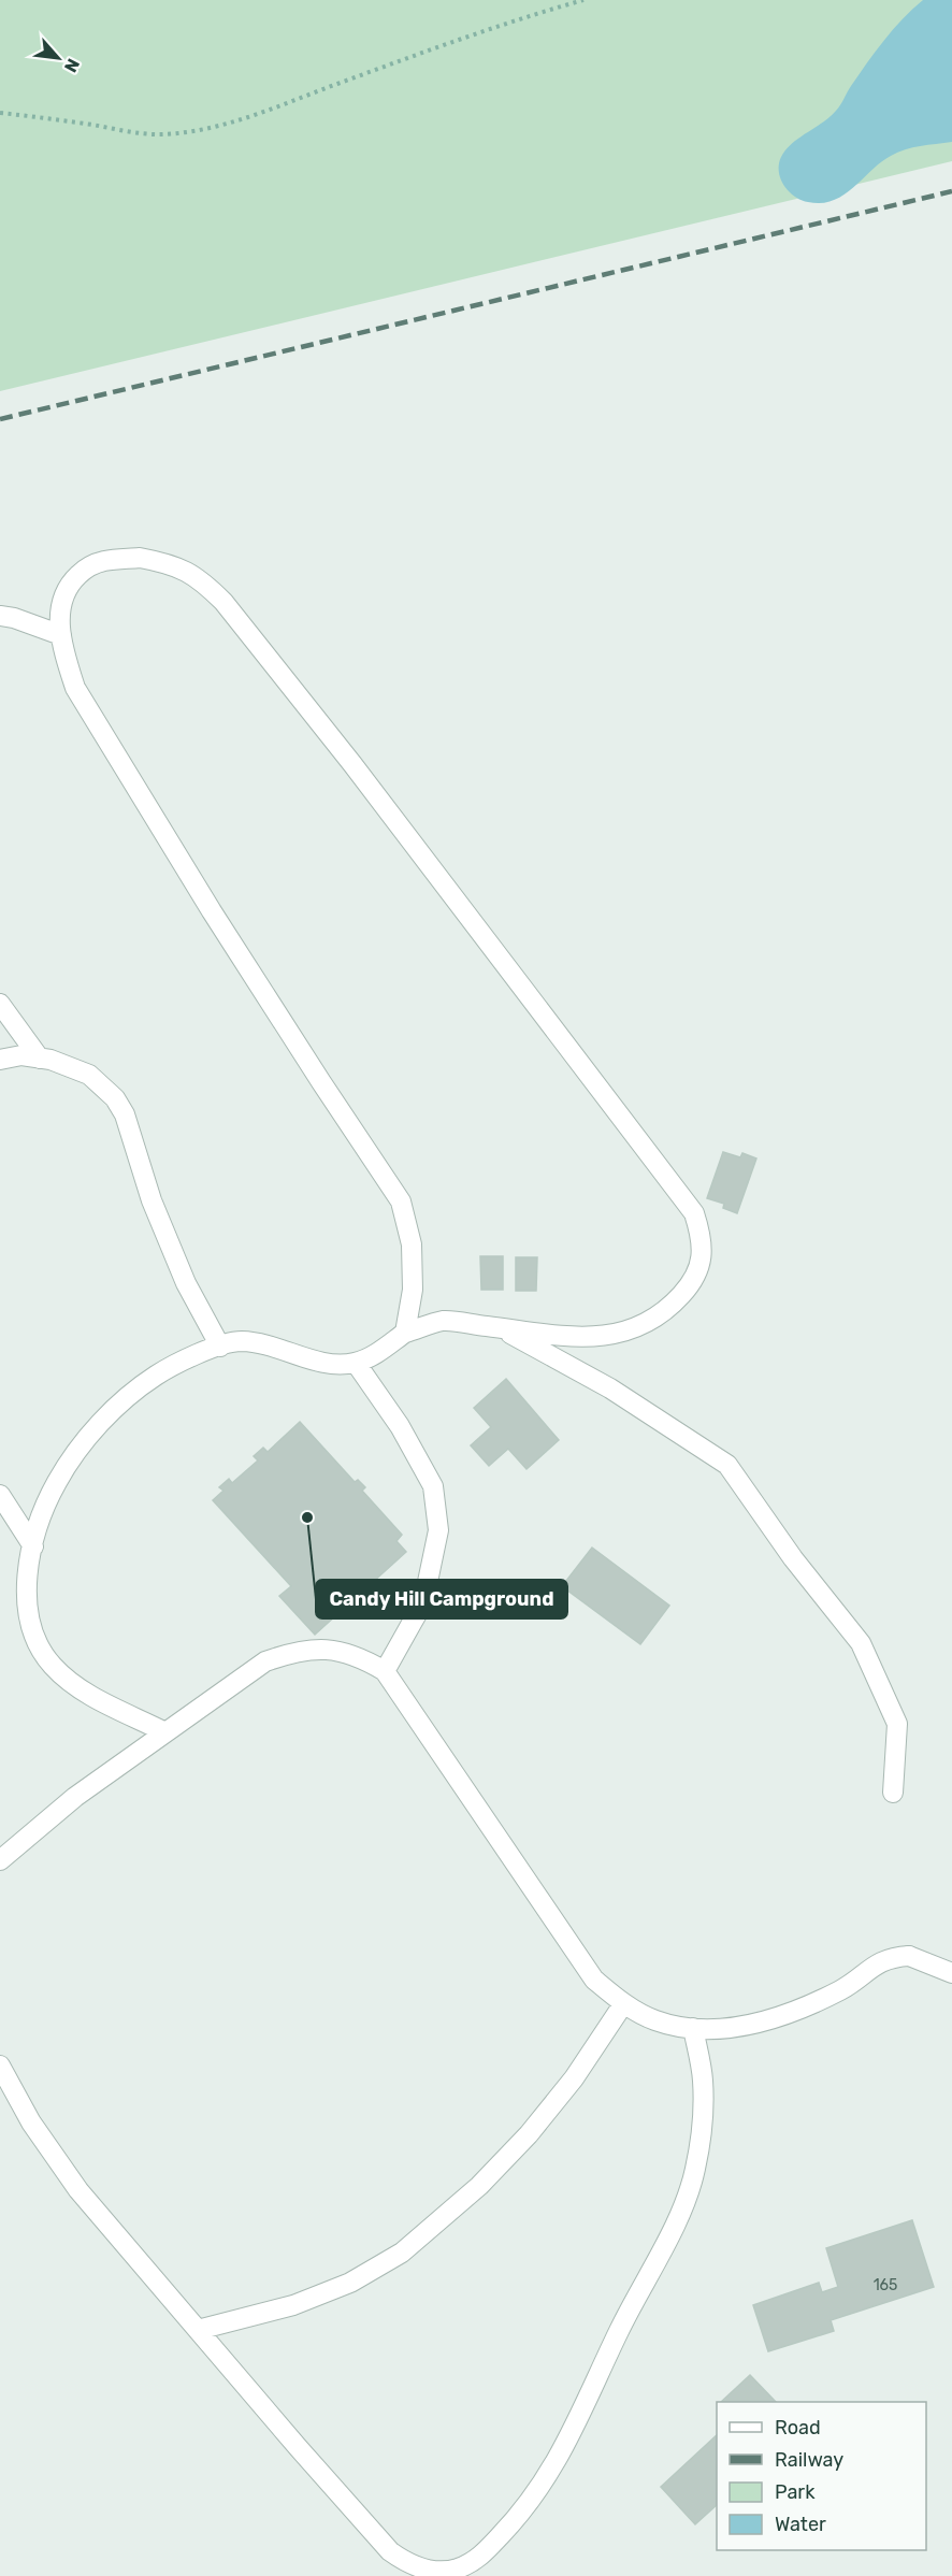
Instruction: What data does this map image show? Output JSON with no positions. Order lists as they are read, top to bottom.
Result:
{
  "places": ["Candy Hill Campground"],
  "house_numbers": ["165"],
  "legend": [
    "Road",
    "Railway",
    "Park",
    "Water"
  ],
  "north": "bottom right"
}
